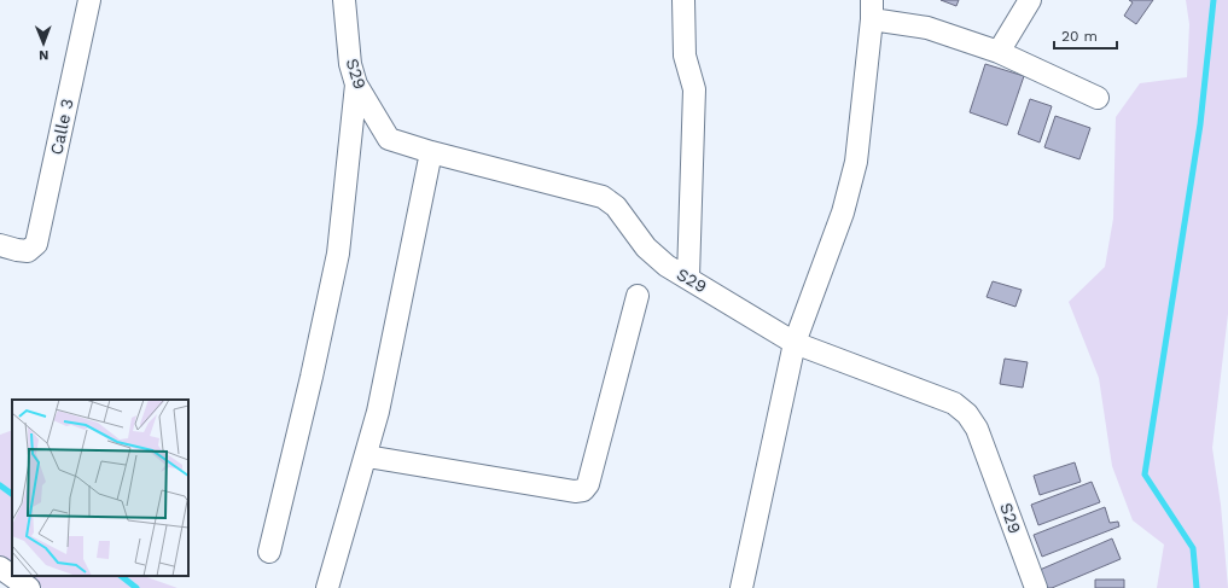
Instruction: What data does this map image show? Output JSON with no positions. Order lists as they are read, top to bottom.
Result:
{
  "streets": {
    "street": ["S29", "Calle 3"]
  },
  "scale_bar": "20 m",
  "north": "bottom"
}
